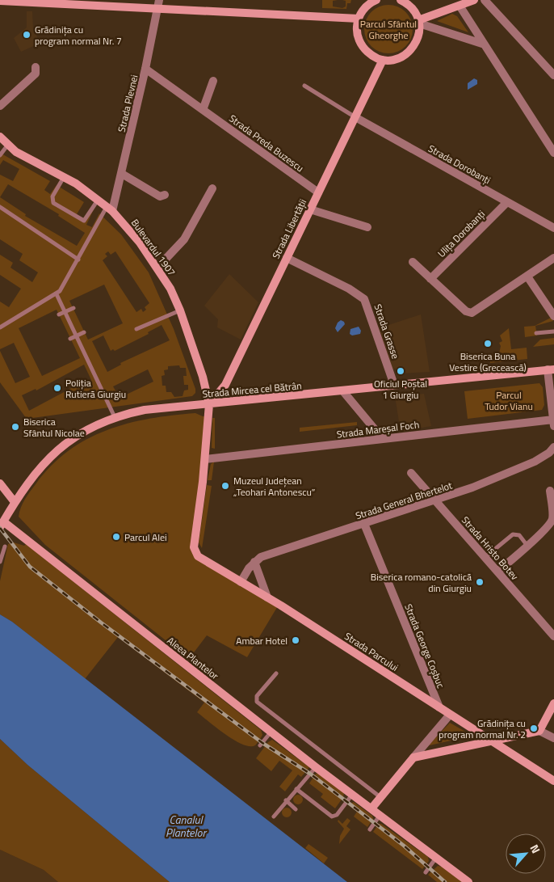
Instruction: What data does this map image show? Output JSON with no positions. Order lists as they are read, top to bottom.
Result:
{
  "streets": {
    "street": [
      "Strada Plevnei",
      "Strada Preda Buzescu",
      "Strada Dorobanți",
      "Strada Libertății",
      "Ulița Dorobanți",
      "Bulevardul 1907",
      "Strada Grasse",
      "Strada Mircea cel Bătrân",
      "Strada Mareșal Foch",
      "Strada General Bhertelot",
      "Strada Hristo Botev",
      "Strada George Coșbuc",
      "Strada Parcului",
      "Aleea Plantelor"
    ]
  },
  "crossings": [
    ["Strada Plevnei", "Strada Preda Buzescu"],
    ["Strada Plevnei", "Bulevardul 1907"],
    ["Strada Preda Buzescu", "Strada Libertății"],
    ["Strada Dorobanți", "Strada Libertății"],
    ["Strada Dorobanți", "Ulița Dorobanți"],
    ["Strada Libertății", "Bulevardul 1907"],
    ["Strada Libertății", "Strada Grasse"],
    ["Strada Libertății", "Strada Mircea cel Bătrân"],
    ["Bulevardul 1907", "Strada Mircea cel Bătrân"],
    ["Bulevardul 1907", "Strada Mareșal Foch"],
    ["Bulevardul 1907", "Strada Parcului"],
    ["Strada Grasse", "Strada Mircea cel Bătrân"],
    ["Strada Mircea cel Bătrân", "Aleea Plantelor"],
    ["Strada Mareșal Foch", "Strada Parcului"],
    ["Strada General Bhertelot", "Strada Hristo Botev"],
    ["Strada General Bhertelot", "Strada George Coșbuc"],
    ["Strada General Bhertelot", "Strada Parcului"],
    ["Strada George Coșbuc", "Strada Parcului"]
  ],
  "water": ["Canalul Plantelor"],
  "parks": ["Parcul Sfântul Gheorghe", "Parcul Tudor Vianu"],
  "places": [
    "Grădinița cu program normal Nr. 7",
    "Biserica Buna Vestire (Grecească)",
    "Oficiul Poștal 1 Giurgiu",
    "Poliția Rutieră Giurgiu",
    "Biserica Sfântul Nicolae",
    "Muzeul Județean „Teohari Antonescu”",
    "Parcul Alei",
    "Biserica romano-catolică din Giurgiu",
    "Ambar Hotel",
    "Grădinița cu program normal Nr. 2"
  ],
  "north": "top right"
}
